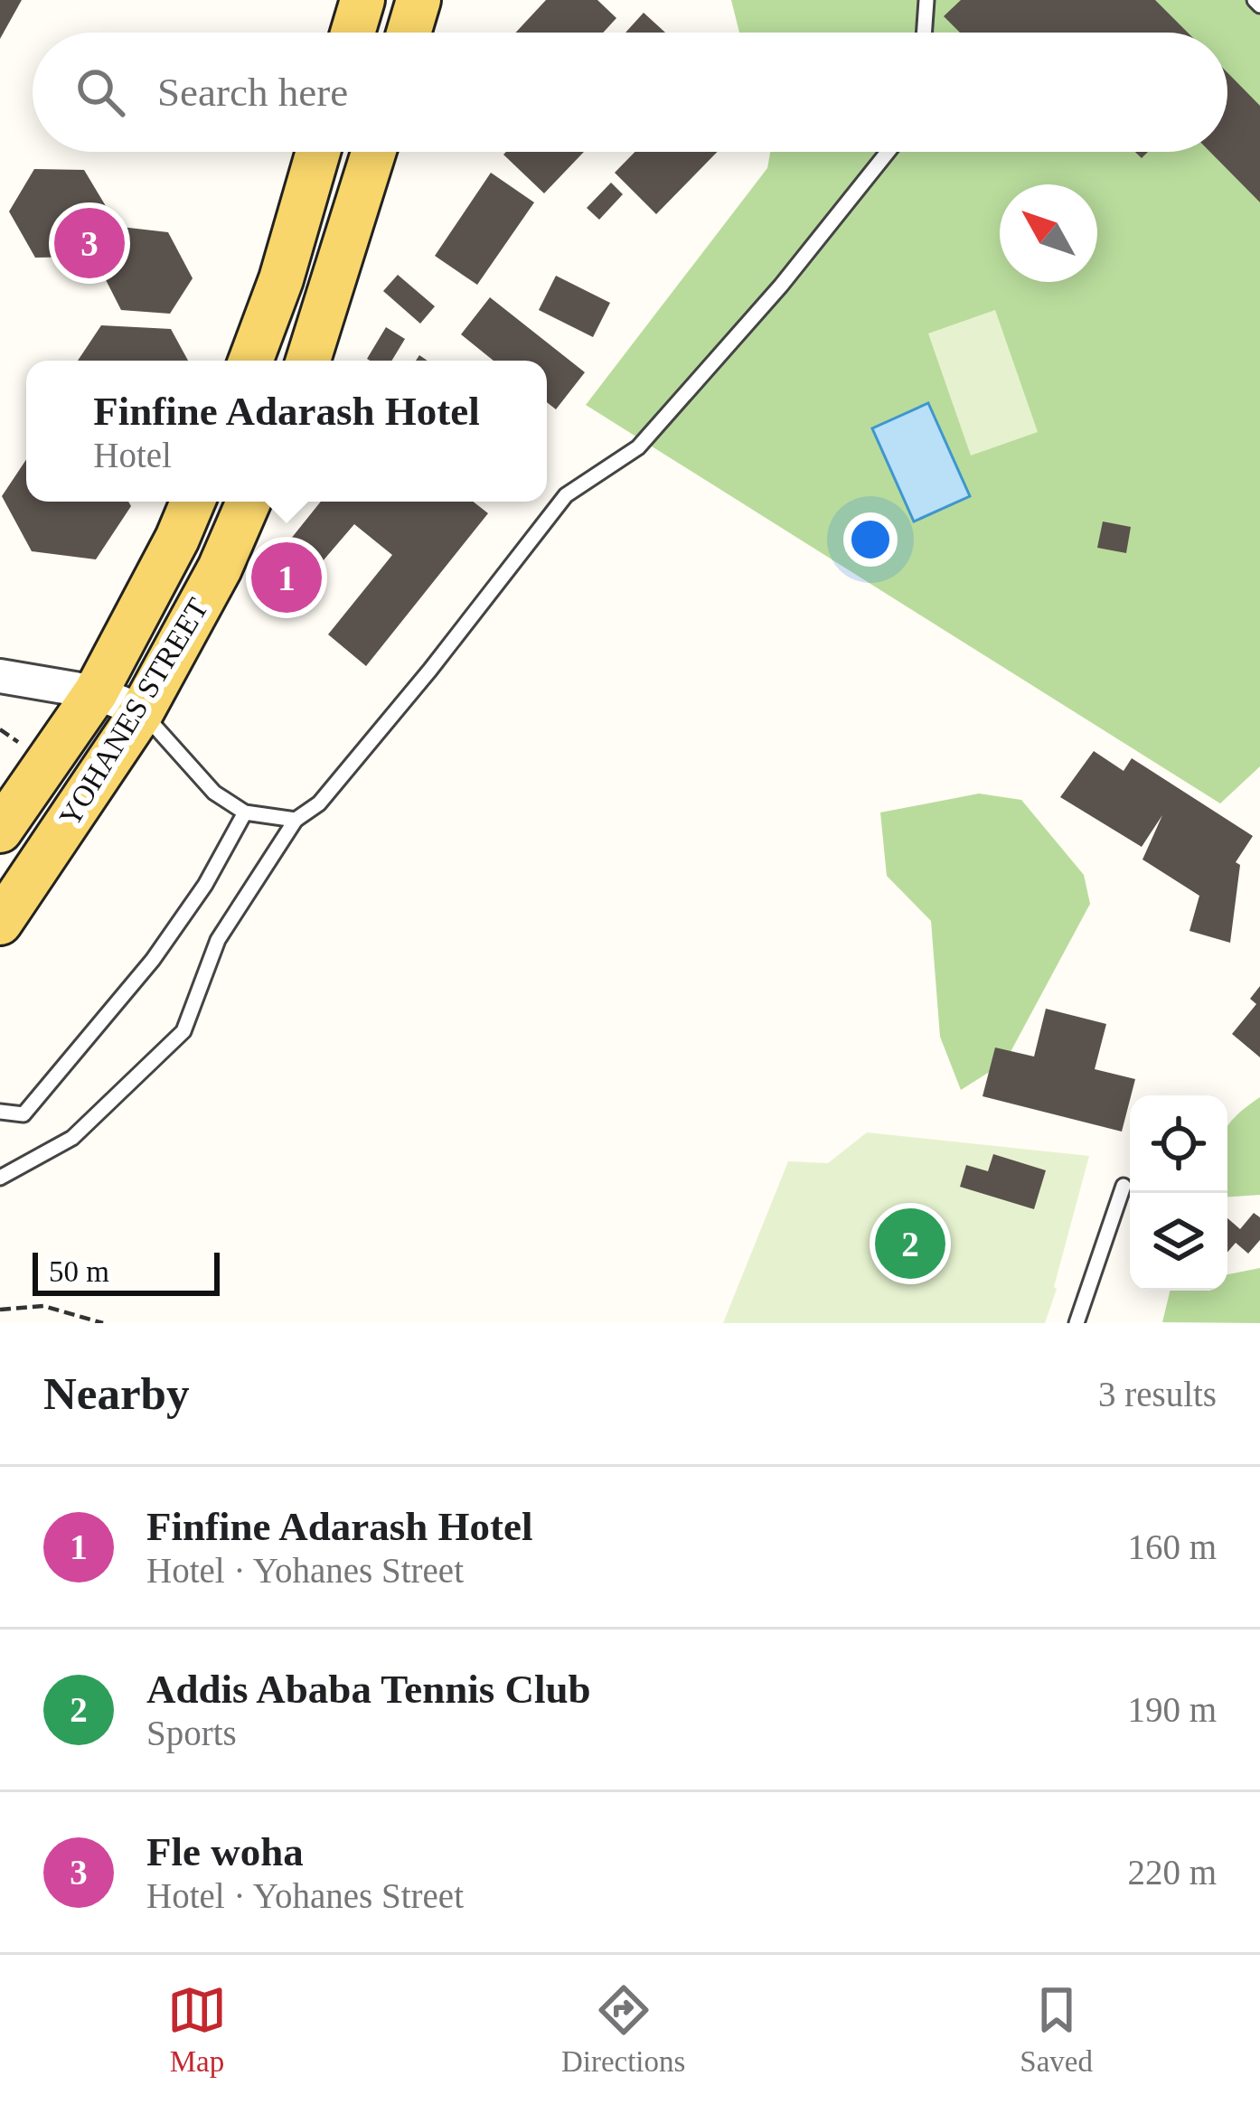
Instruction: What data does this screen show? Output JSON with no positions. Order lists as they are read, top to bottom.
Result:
{
  "streets": {
    "main road": ["YOHANES STREET"]
  },
  "scale_bar": "50 m",
  "north": "top left",
  "page": {
    "search": "Search here",
    "pins": ["3", "1", "2"],
    "popup": ["Finfine Adarash Hotel", "Hotel"],
    "scale": "50 m",
    "heading": ["Nearby", "3 results"],
    "list": [
      {
        "mark": "1",
        "name": "Finfine Adarash Hotel",
        "note": "Hotel · Yohanes Street",
        "value": "160 m"
      },
      {
        "mark": "2",
        "name": "Addis Ababa Tennis Club",
        "note": "Sports",
        "value": "190 m"
      },
      {
        "mark": "3",
        "name": "Fle woha",
        "note": "Hotel · Yohanes Street",
        "value": "220 m"
      }
    ],
    "nav": ["Map", "Directions", "Saved"]
  }
}
